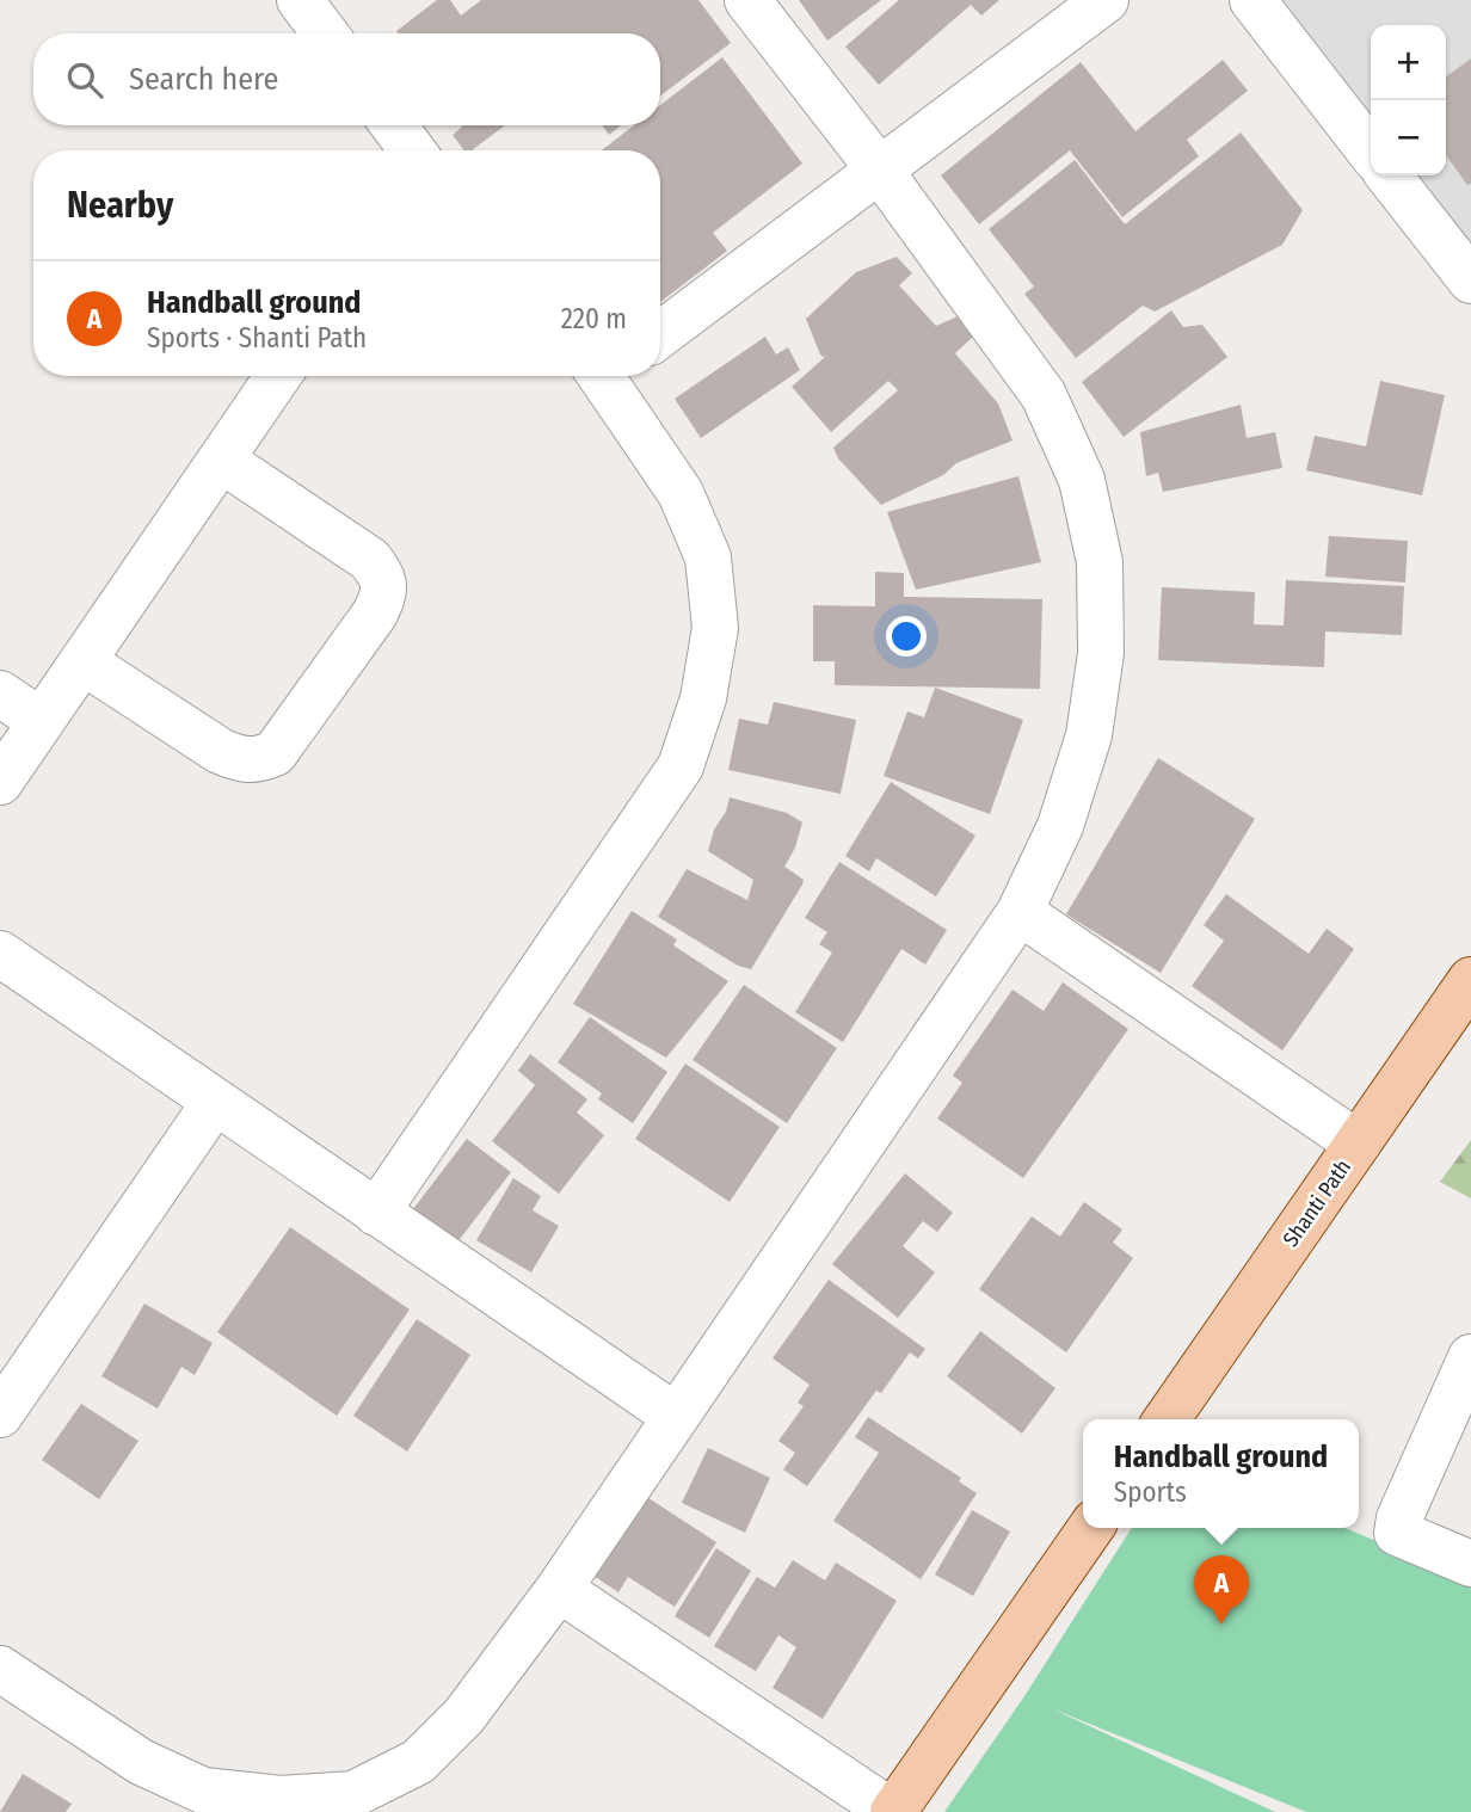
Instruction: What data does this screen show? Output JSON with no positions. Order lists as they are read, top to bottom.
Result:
{
  "streets": {
    "main road": ["Shanti Path"]
  },
  "page": {
    "map_buttons": ["+", "−"],
    "search": "Search here",
    "heading": "Nearby",
    "list": [
      {
        "mark": "A",
        "name": "Handball ground",
        "note": "Sports · Shanti Path",
        "value": "220 m"
      }
    ],
    "popup": ["Handball ground", "Sports"],
    "pins": "A"
  }
}
